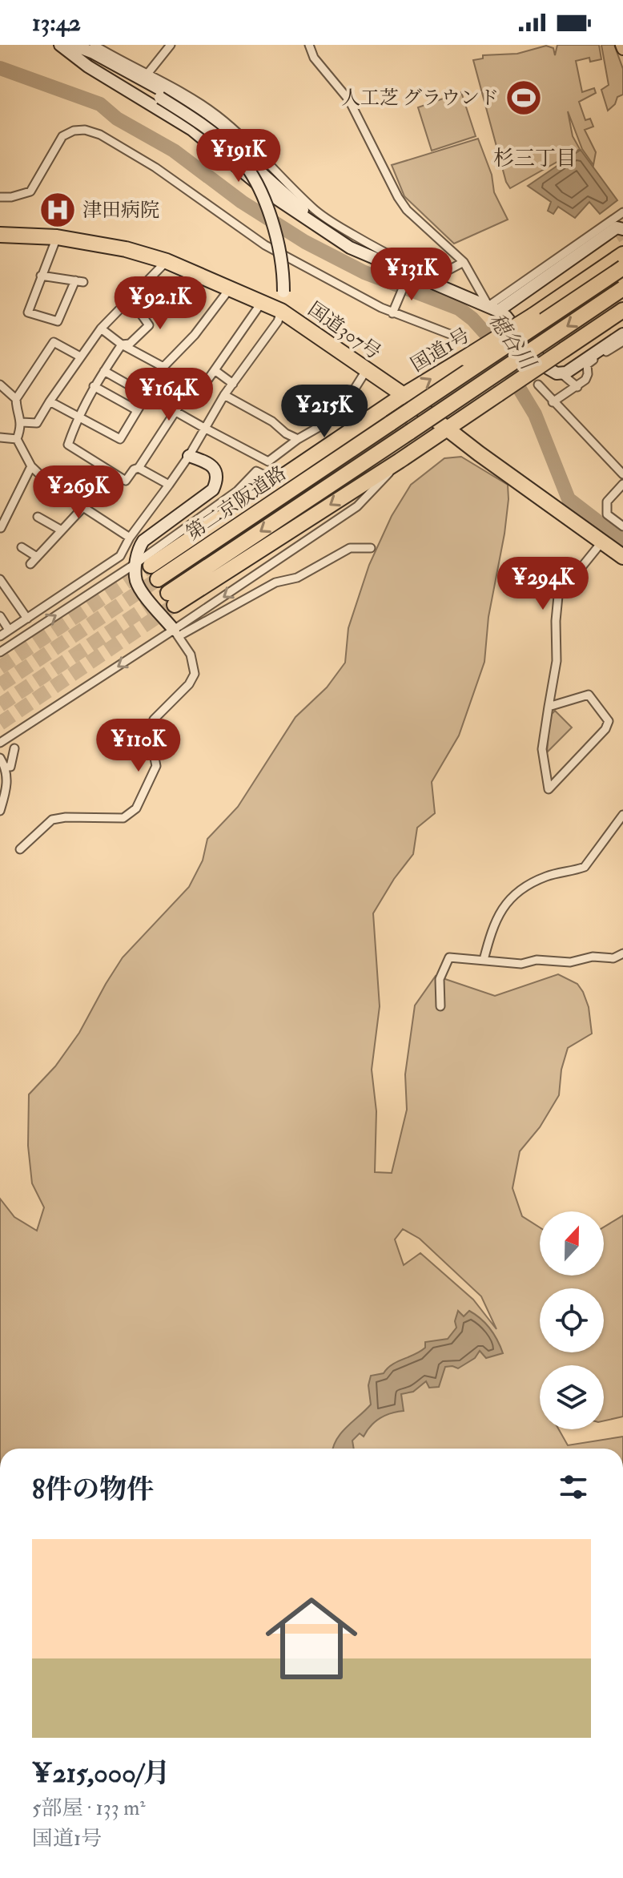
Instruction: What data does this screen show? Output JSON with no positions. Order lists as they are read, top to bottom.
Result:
{
  "streets": {
    "highway": ["国道307号", "国道1号", "第二京阪道路"]
  },
  "crossings": [
    ["国道307号", "国道1号"],
    ["国道1号", "第二京阪道路"]
  ],
  "districts": ["杉三丁目"],
  "water": ["穂谷川"],
  "places": {
    "sports": ["人工芝 グラウンド"],
    "hospital": ["津田病院"]
  },
  "north": "top",
  "page": {
    "status": "13:42",
    "price": [
      "¥191K",
      "¥131K",
      "¥92.1K",
      "¥164K",
      "¥215K",
      "¥269K",
      "¥294K",
      "¥110K"
    ],
    "heading": "8件の物件",
    "list": [
      {
        "name": "¥215,000/月",
        "note": "5部屋 · 133 m² · 国道1号"
      }
    ]
  }
}
